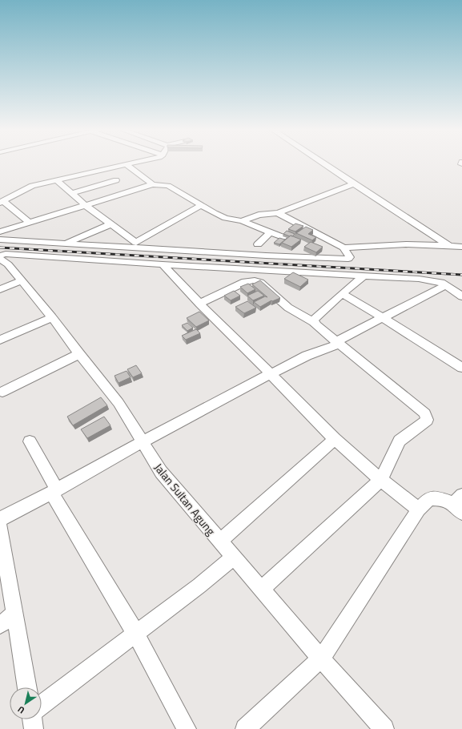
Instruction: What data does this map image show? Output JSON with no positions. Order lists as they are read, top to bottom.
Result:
{
  "streets": {
    "street": ["Jalan Sultan Agung"]
  },
  "north": "bottom left"
}
